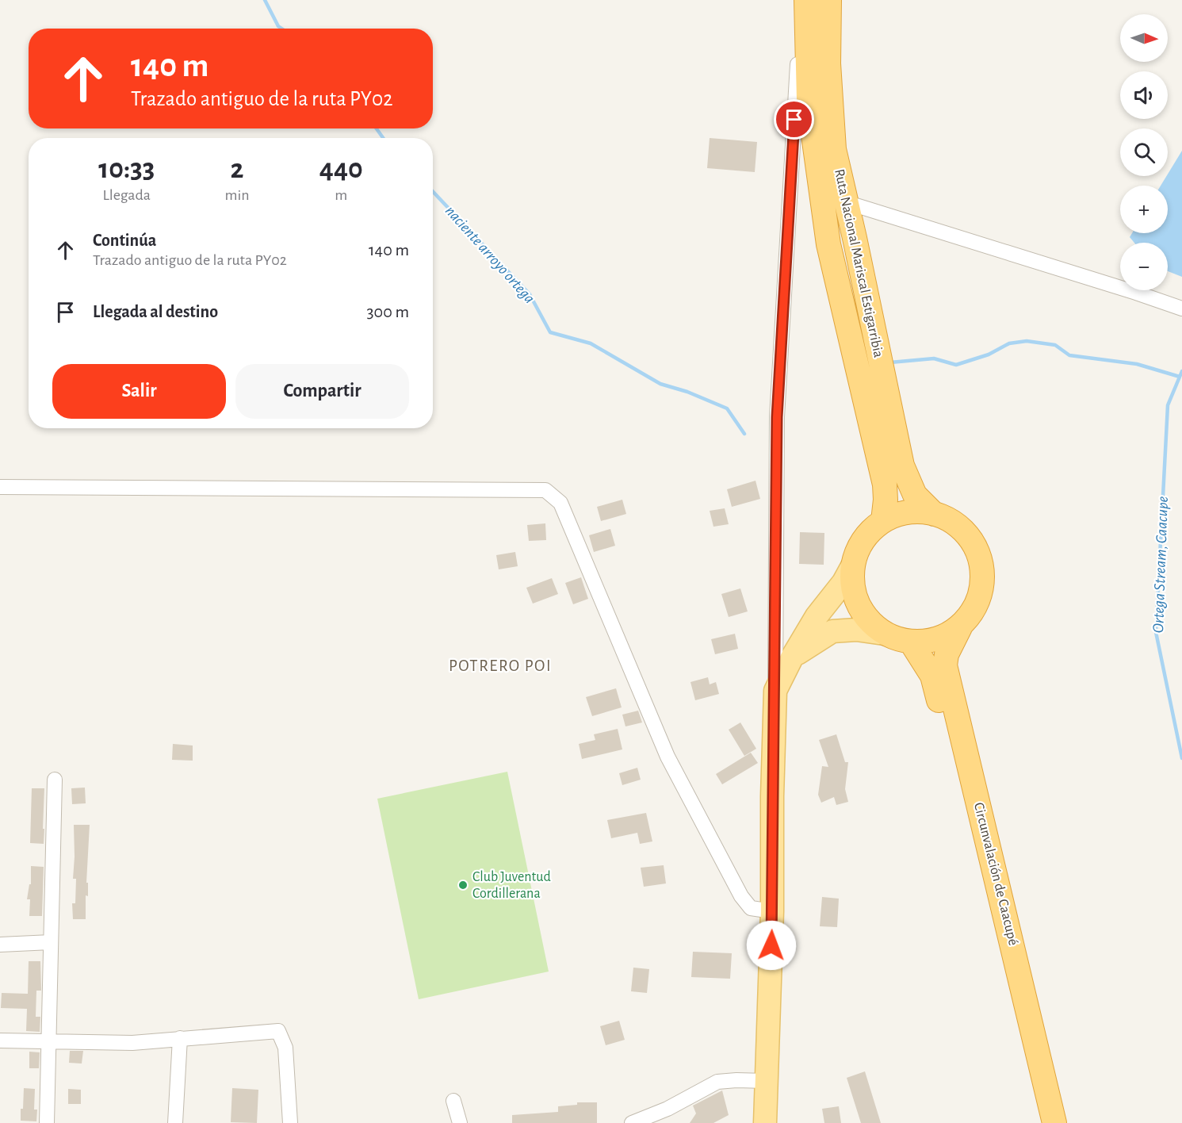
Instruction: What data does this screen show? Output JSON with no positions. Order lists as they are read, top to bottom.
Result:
{
  "streets": {
    "highway": ["Ruta Nacional Mariscal Estigarribia", "Circunvalación de Caacupé"]
  },
  "crossings": [
    ["Ruta Nacional Mariscal Estigarribia", "Circunvalación de Caacupé"]
  ],
  "districts": ["POTRERO POI"],
  "water": ["naciente arroyo ortega", "Ortega Stream, Caacupe"],
  "places": ["Club Juventud Cordillerana"],
  "north": "right",
  "page": {
    "map_buttons": ["+", "−"],
    "turn": ["140 m", "Trazado antiguo de la ruta PY02"],
    "eta": [
      "10:33",
      "Llegada",
      "2",
      "min",
      "440",
      "m"
    ],
    "list": [
      {
        "name": "Continúa",
        "note": "Trazado antiguo de la ruta PY02",
        "value": "140 m"
      },
      {
        "name": "Llegada al destino",
        "value": "300 m"
      }
    ],
    "buttons": ["Salir", "Compartir"]
  }
}
